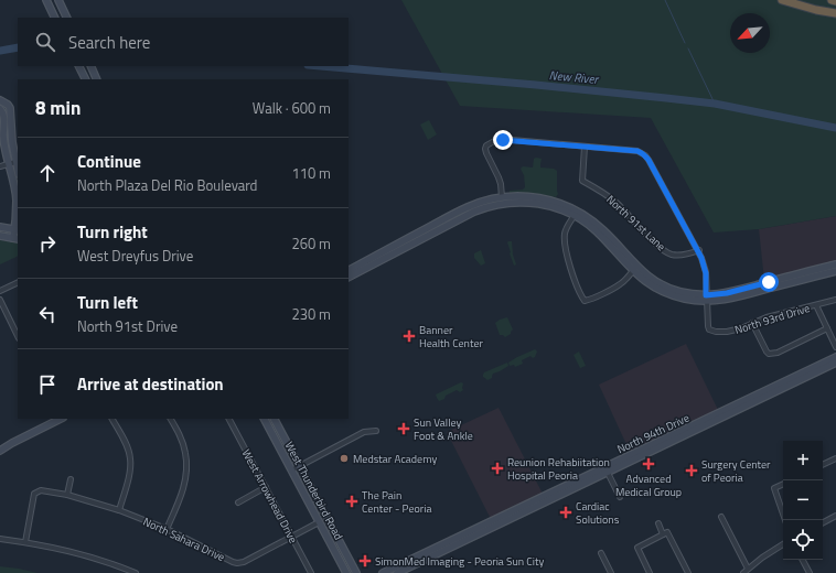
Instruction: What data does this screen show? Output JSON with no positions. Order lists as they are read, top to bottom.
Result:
{
  "streets": {
    "street": [
      "North 91st Lane",
      "North 93rd Drive",
      "North 94th Drive",
      "West Thunderbird Road",
      "West Arrowhead Drive",
      "North Sahara Drive"
    ]
  },
  "crossings": [
    ["West Thunderbird Road", "North Sahara Drive"],
    ["West Arrowhead Drive", "North Sahara Drive"]
  ],
  "water": ["New River"],
  "places": {
    "health": [
      "Banner Health Center",
      "Sun Valley Foot & Ankle",
      "Advanced Medical Group",
      "Reunion Rehabiitation Hospital Peoria",
      "Surgery Center of Peoria",
      "The Pain Center - Peoria",
      "Cardiac Solutions",
      "SimonMed Imaging - Peoria Sun City"
    ],
    "other": ["Medstar Academy"]
  },
  "north": "bottom left",
  "page": {
    "search": "Search here",
    "heading": ["8 min", "Walk · 600 m"],
    "list": [
      ["Continue", "North Plaza Del Rio Boulevard", "110 m"],
      ["Turn right", "West Dreyfus Drive", "260 m"],
      ["Turn left", "North 91st Drive", "230 m"],
      "Arrive at destination"
    ],
    "map_buttons": ["+", "−"]
  }
}
